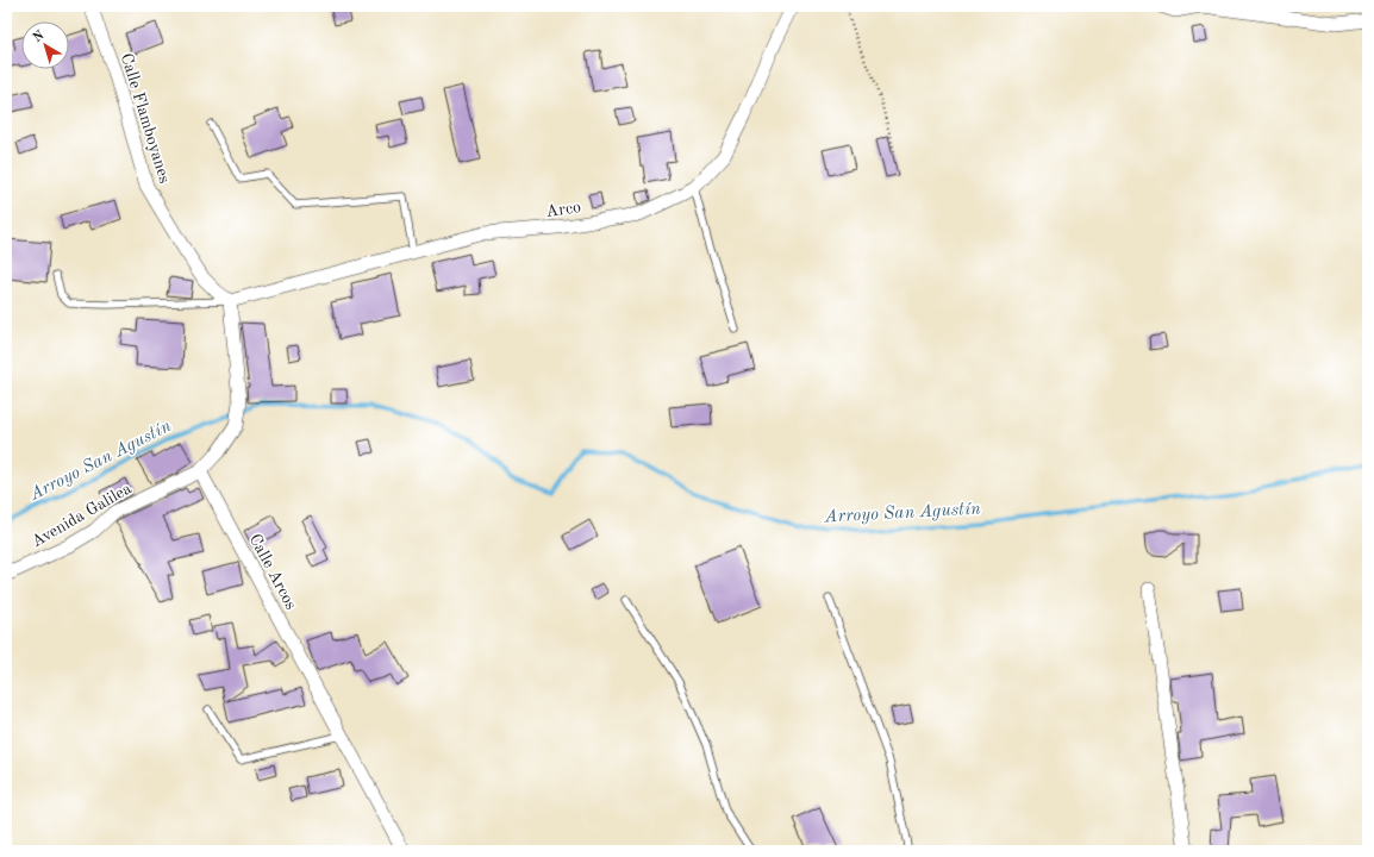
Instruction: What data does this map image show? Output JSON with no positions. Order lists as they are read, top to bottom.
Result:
{
  "streets": {
    "street": [
      "Calle Flamboyanes",
      "Arco",
      "Avenida Galilea",
      "Calle Arcos"
    ]
  },
  "crossings": [
    ["Calle Flamboyanes", "Arco"],
    ["Avenida Galilea", "Calle Arcos"]
  ],
  "water": ["Arroyo San Agustín"],
  "north": "top left"
}
